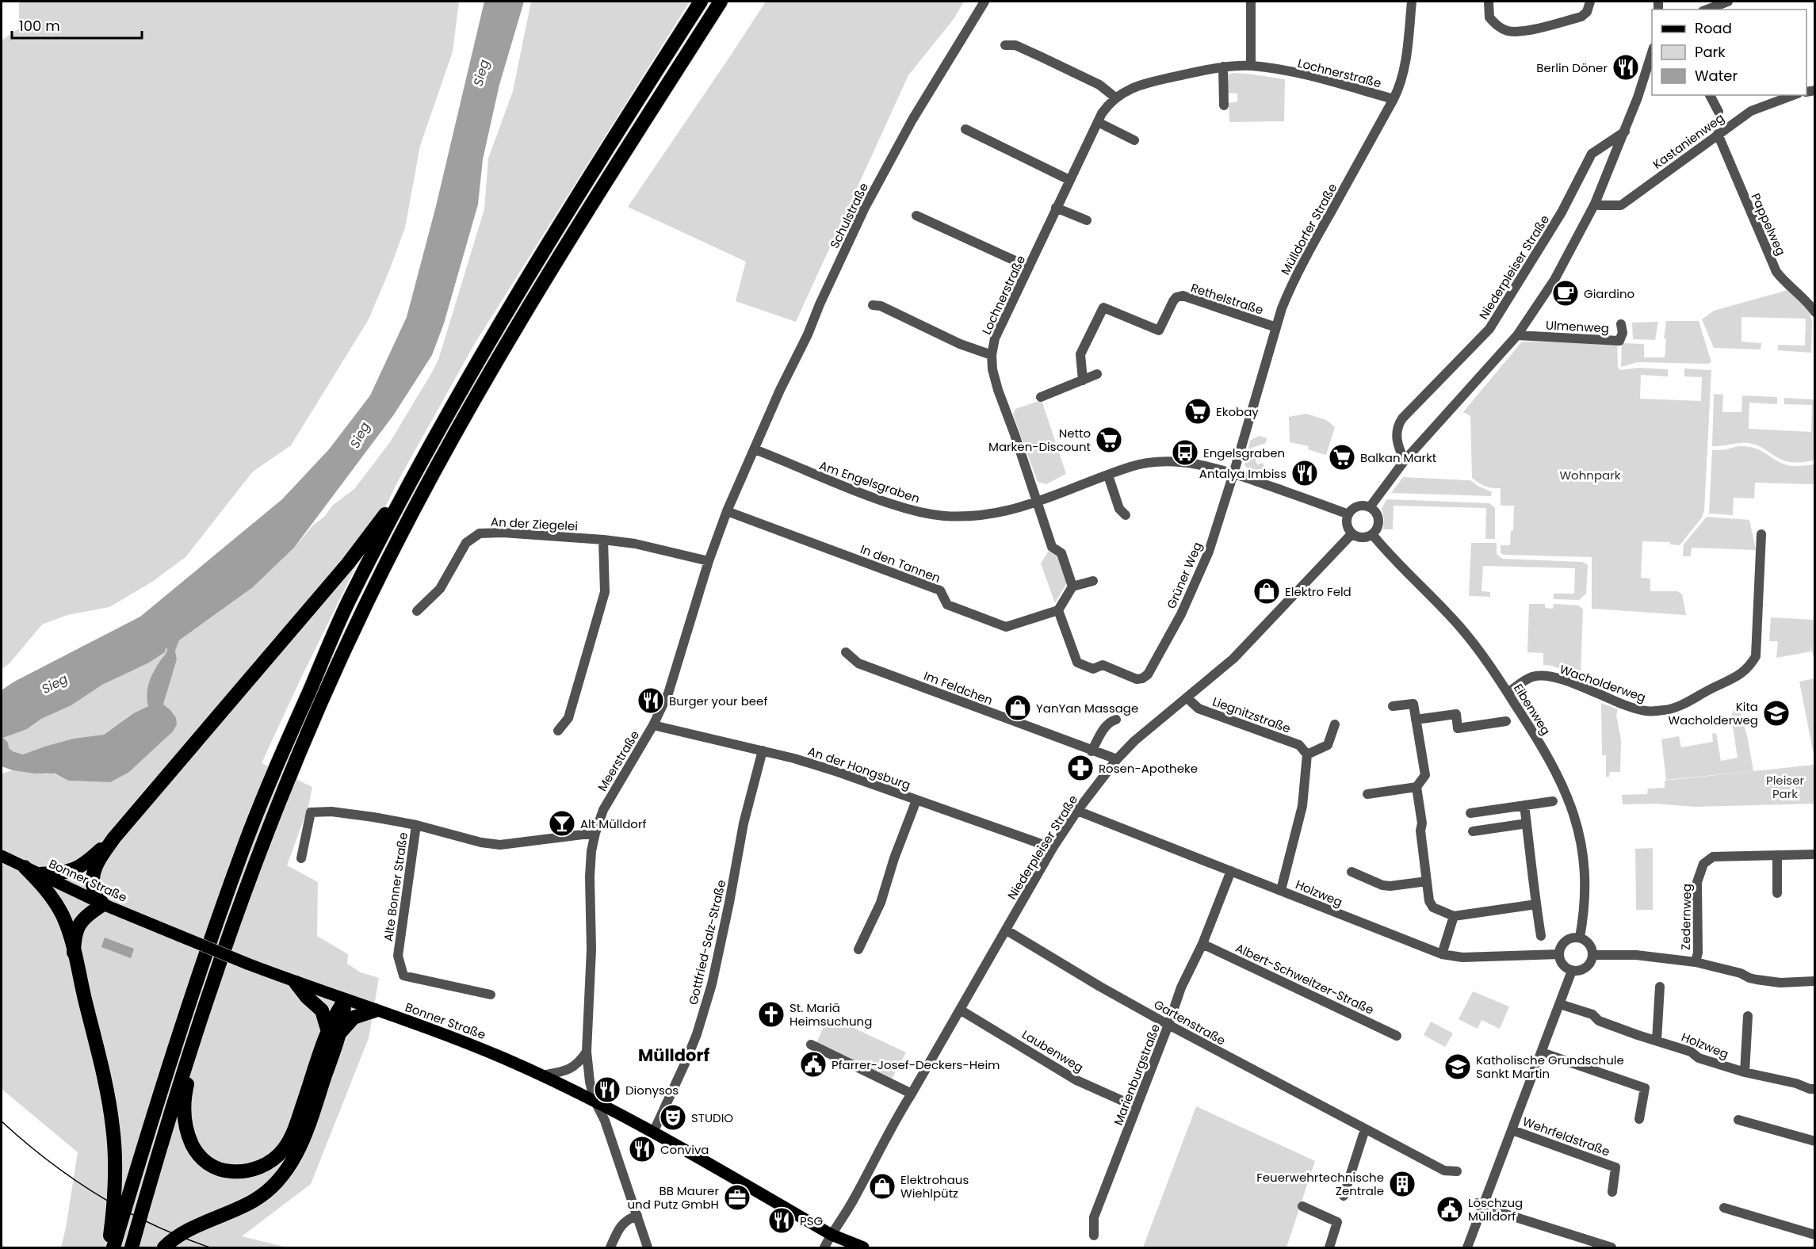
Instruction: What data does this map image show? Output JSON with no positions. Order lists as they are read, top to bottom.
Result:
{
  "streets": {
    "main road": ["Bonner Straße"],
    "street": [
      "Lochnerstraße",
      "Kastanienweg",
      "Schulstraße",
      "Pappelweg",
      "Mülldorfer Straße",
      "Niederpleiser Straße",
      "Rethelstraße",
      "Ulmenweg",
      "Am Engelsgraben",
      "An der Ziegelei",
      "In den Tannen",
      "Grüner Weg",
      "Wacholderweg",
      "Im Feldchen",
      "Eibenweg",
      "Liegnitzstraße",
      "Meerstraße",
      "An der Hongsburg",
      "Alte Bonner Straße",
      "Holzweg",
      "Zedernweg",
      "Gottfried-Salz-Straße",
      "Albert-Schweitzer-Straße",
      "Gartenstraße",
      "Laubenweg",
      "Marienburgstraße",
      "Wehrfeldstraße"
    ]
  },
  "crossings": [
    ["Lochnerstraße", "Mülldorfer Straße"],
    ["Lochnerstraße", "Am Engelsgraben"],
    ["Kastanienweg", "Pappelweg"],
    ["Schulstraße", "Am Engelsgraben"],
    ["Schulstraße", "Meerstraße"],
    ["Mülldorfer Straße", "Rethelstraße"],
    ["Mülldorfer Straße", "Am Engelsgraben"],
    ["Mülldorfer Straße", "Grüner Weg"],
    ["Niederpleiser Straße", "Am Engelsgraben"],
    ["Niederpleiser Straße", "Im Feldchen"],
    ["Niederpleiser Straße", "Eibenweg"],
    ["Niederpleiser Straße", "Liegnitzstraße"],
    ["Niederpleiser Straße", "An der Hongsburg"],
    ["Niederpleiser Straße", "Bonner Straße"],
    ["Niederpleiser Straße", "Holzweg"],
    ["Niederpleiser Straße", "Gartenstraße"],
    ["Niederpleiser Straße", "Laubenweg"],
    ["Am Engelsgraben", "Grüner Weg"],
    ["Am Engelsgraben", "Eibenweg"],
    ["Am Engelsgraben", "Meerstraße"],
    ["An der Ziegelei", "Meerstraße"],
    ["In den Tannen", "Grüner Weg"],
    ["In den Tannen", "Meerstraße"],
    ["Wacholderweg", "Eibenweg"],
    ["Eibenweg", "Holzweg"],
    ["Eibenweg", "Zedernweg"],
    ["Eibenweg", "Wehrfeldstraße"],
    ["Meerstraße", "An der Hongsburg"],
    ["Meerstraße", "Bonner Straße"],
    ["Meerstraße", "Alte Bonner Straße"],
    ["An der Hongsburg", "Gottfried-Salz-Straße"],
    ["Bonner Straße", "Gottfried-Salz-Straße"],
    ["Holzweg", "Zedernweg"],
    ["Holzweg", "Marienburgstraße"],
    ["Holzweg", "Wehrfeldstraße"],
    ["Zedernweg", "Wehrfeldstraße"],
    ["Albert-Schweitzer-Straße", "Marienburgstraße"],
    ["Gartenstraße", "Marienburgstraße"],
    ["Laubenweg", "Marienburgstraße"]
  ],
  "districts": ["Mülldorf"],
  "water": ["Sieg"],
  "parks": ["Wohnpark", "Pleiser Park"],
  "places": {
    "restaurant": [
      "Berlin Döner",
      "Antalya Imbiss",
      "Burger your beef",
      "Dionysos",
      "Conviva",
      "PSG"
    ],
    "cafe": ["Giardino"],
    "supermarket": ["Ekobay", "Netto Marken-Discount", "Balkan Markt"],
    "bus stop": ["Engelsgraben"],
    "shop": ["Elektro Feld", "YanYan Massage", "Elektrohaus Wiehlpütz"],
    "school or university": ["Kita Wacholderweg", "Katholische Grundschule Sankt Martin"],
    "pharmacy": ["Rosen-Apotheke"],
    "bar": ["Alt Mülldorf"],
    "church": ["St. Mariä Heimsuchung"],
    "public building": ["Pfarrer-Josef-Deckers-Heim", "Löschzug Mülldorf"],
    "theatre": ["STUDIO"],
    "building": ["Feuerwehrtechnische Zentrale"],
    "office": ["BB Maurer und Putz GmbH"]
  },
  "legend": ["Road", "Park", "Water"],
  "scale_bar": "100 m"
}
